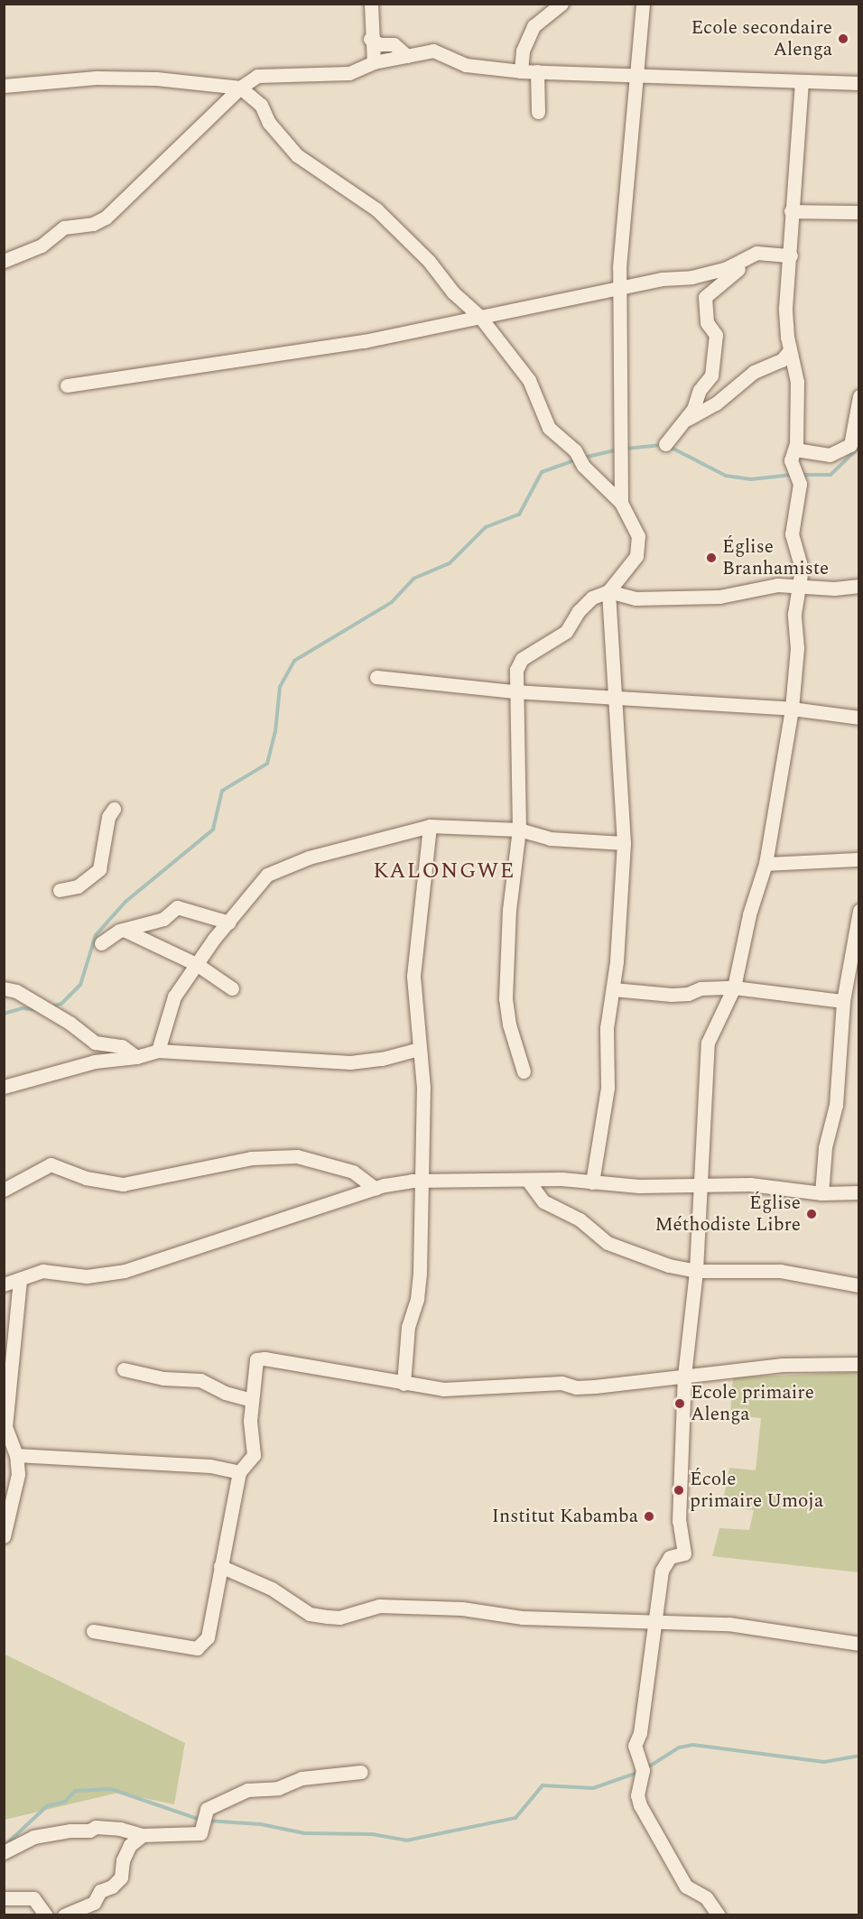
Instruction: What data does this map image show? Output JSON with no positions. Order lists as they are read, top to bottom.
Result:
{
  "districts": ["KALONGWE"],
  "places": [
    "Ecole secondaire Alenga",
    "Église Branhamiste",
    "Église Méthodiste Libre",
    "Ecole primaire Alenga",
    "École primaire Umoja",
    "Institut Kabamba"
  ]
}
